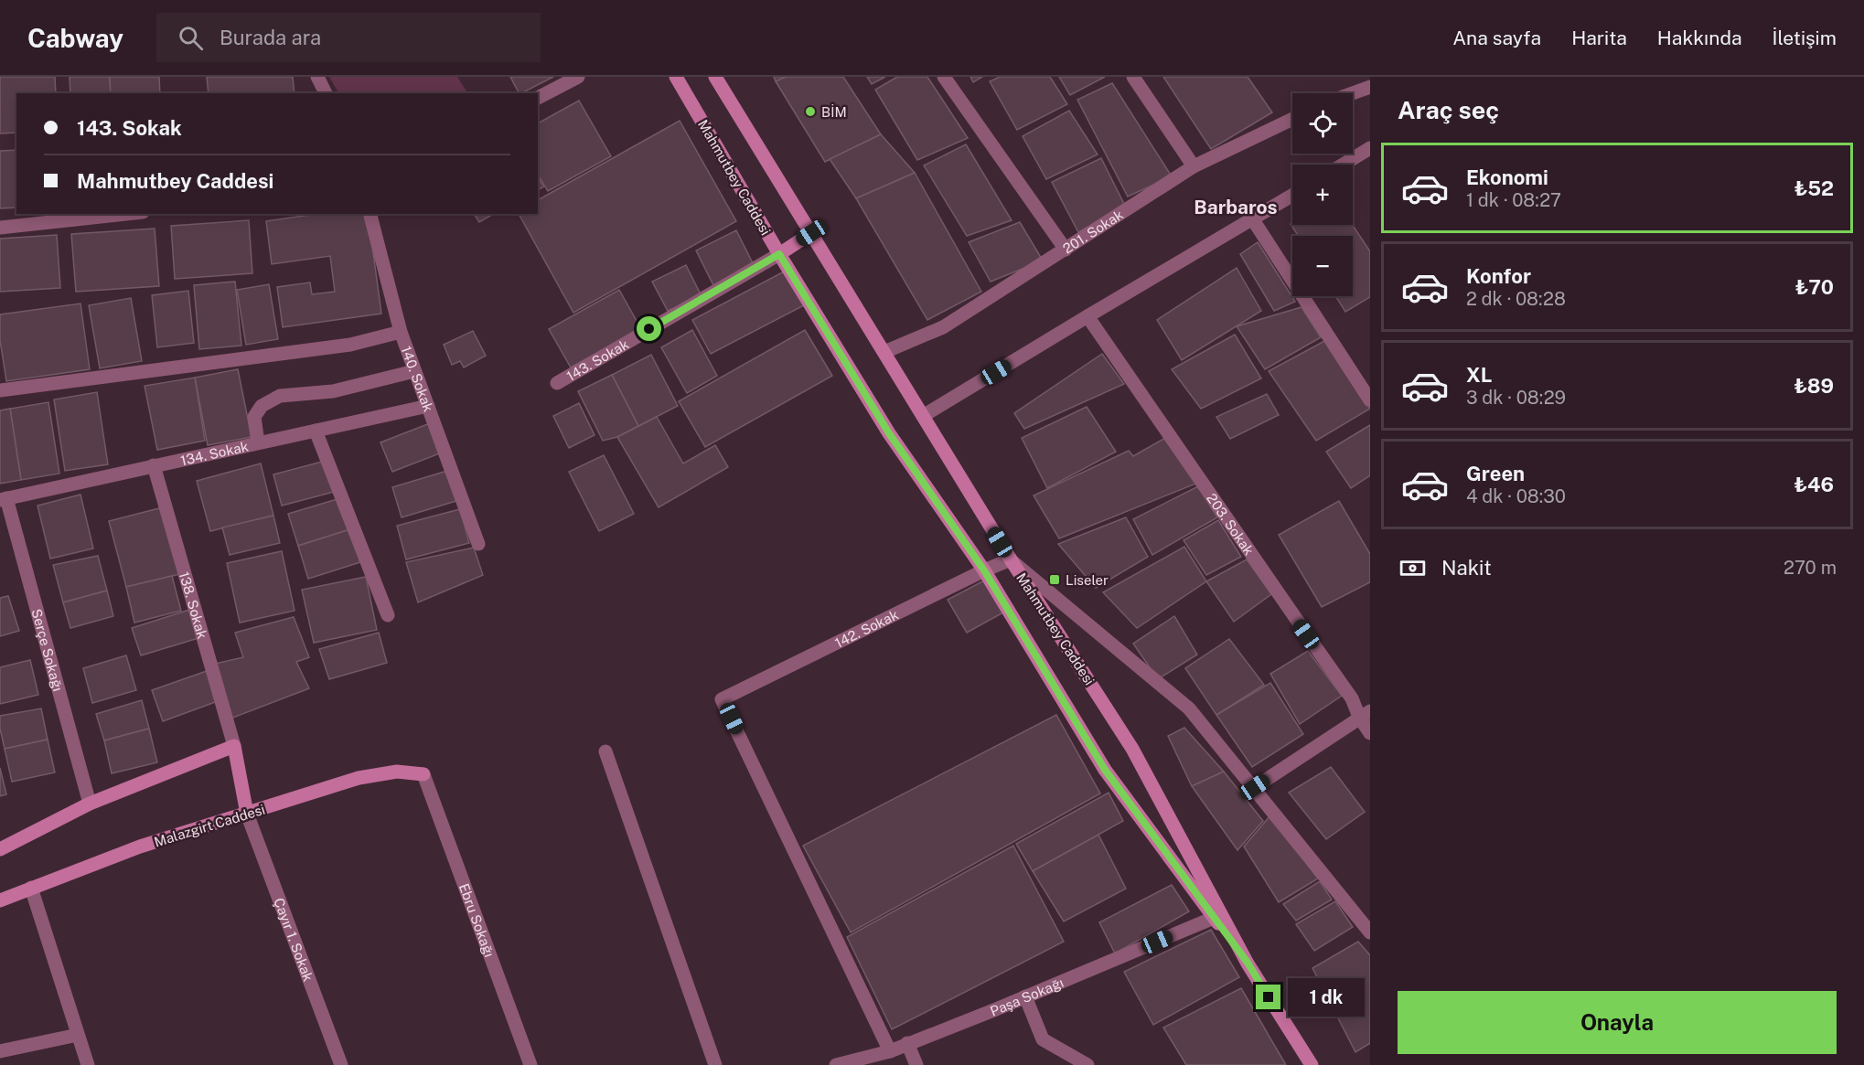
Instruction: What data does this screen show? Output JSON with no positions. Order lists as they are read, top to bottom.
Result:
{
  "streets": {
    "main road": ["Mahmutbey Caddesi", "Malazgirt Caddesi"],
    "street": [
      "201. Sokak",
      "143. Sokak",
      "140. Sokak",
      "134. Sokak",
      "203. Sokak",
      "138. Sokak",
      "142. Sokak",
      "Serçe Sokağı",
      "Ebru Sokağı",
      "Çayır 1. Sokak",
      "Paşa Sokağı"
    ]
  },
  "crossings": [
    ["Mahmutbey Caddesi", "201. Sokak"],
    ["Mahmutbey Caddesi", "143. Sokak"],
    ["Mahmutbey Caddesi", "142. Sokak"],
    ["Mahmutbey Caddesi", "Paşa Sokağı"],
    ["140. Sokak", "134. Sokak"],
    ["134. Sokak", "138. Sokak"],
    ["134. Sokak", "Serçe Sokağı"],
    ["142. Sokak", "Paşa Sokağı"],
    ["Malazgirt Caddesi", "Ebru Sokağı"],
    ["Malazgirt Caddesi", "Çayır 1. Sokak"]
  ],
  "districts": ["Barbaros"],
  "places": {
    "other": ["BİM"],
    "transit": ["Liseler"]
  },
  "page": {
    "header": "Cabway",
    "search": "Burada ara",
    "nav": [
      "Ana sayfa",
      "Harita",
      "Hakkında",
      "İletişim"
    ],
    "heading": "Araç seç",
    "map_buttons": ["+", "−"],
    "banner": ["143. Sokak", "Mahmutbey Caddesi"],
    "list": [
      {
        "name": "Ekonomi",
        "note": "1 dk · 08:27",
        "value": "₺52"
      },
      {
        "name": "Konfor",
        "note": "2 dk · 08:28",
        "value": "₺70"
      },
      {
        "name": "XL",
        "note": "3 dk · 08:29",
        "value": "₺89"
      },
      {
        "name": "Green",
        "note": "4 dk · 08:30",
        "value": "₺46"
      }
    ],
    "pay": ["Nakit", "270 m"],
    "bubble": "1 dk",
    "buttons": "Onayla"
  }
}
